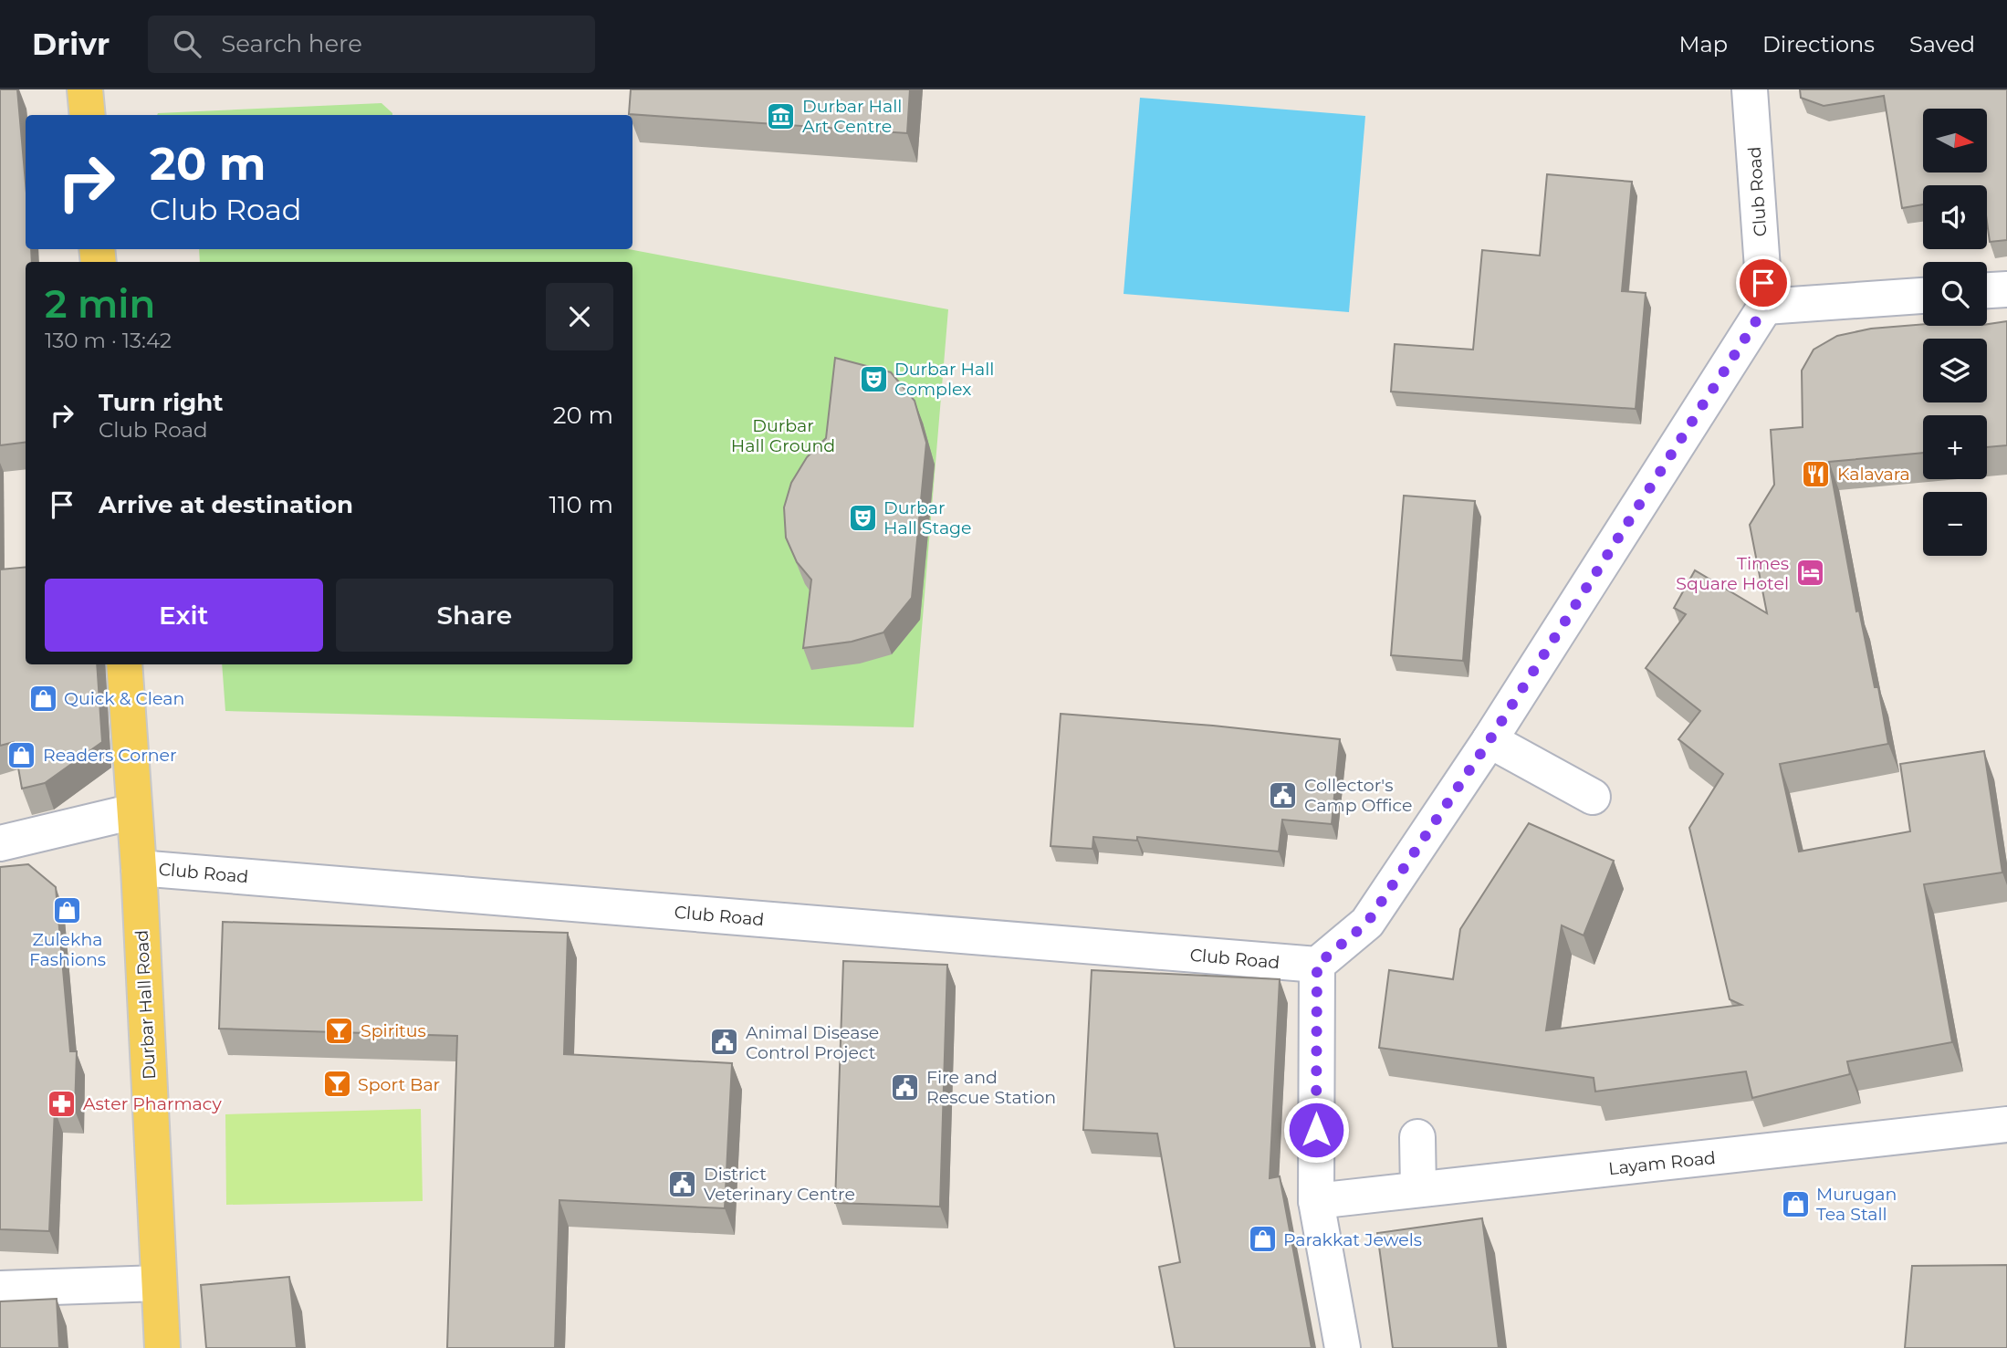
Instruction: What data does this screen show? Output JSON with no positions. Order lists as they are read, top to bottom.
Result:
{
  "streets": {
    "main road": ["Durbar Hall Road"],
    "street": ["Club Road", "Layam Road"]
  },
  "crossings": [
    ["Club Road", "Durbar Hall Road"]
  ],
  "parks": ["Durbar Hall Ground"],
  "places": {
    "museum": ["Durbar Hall Art Centre"],
    "theatre": ["Durbar Hall Complex", "Durbar Hall Stage"],
    "restaurant": ["Kalavara"],
    "hotel": ["Times Square Hotel"],
    "shop": [
      "Quick & Clean",
      "Readers Corner",
      "Zulekha Fashions",
      "Murugan Tea Stall",
      "Parakkat Jewels"
    ],
    "public building": [
      "Collector's Camp Office",
      "Animal Disease Control Project",
      "Fire and Rescue Station",
      "District Veterinary Centre"
    ],
    "bar": ["Spiritus", "Sport Bar"],
    "pharmacy": ["Aster Pharmacy"]
  },
  "north": "right",
  "page": {
    "header": "Drivr",
    "search": "Search here",
    "nav": ["Map", "Directions", "Saved"],
    "map_buttons": ["+", "−"],
    "turn": ["20 m", "Club Road"],
    "heading": ["2 min", "130 m · 13:42"],
    "list": [
      {
        "name": "Turn right",
        "note": "Club Road",
        "value": "20 m"
      },
      {
        "name": "Arrive at destination",
        "value": "110 m"
      }
    ],
    "buttons": ["Exit", "Share"]
  }
}
